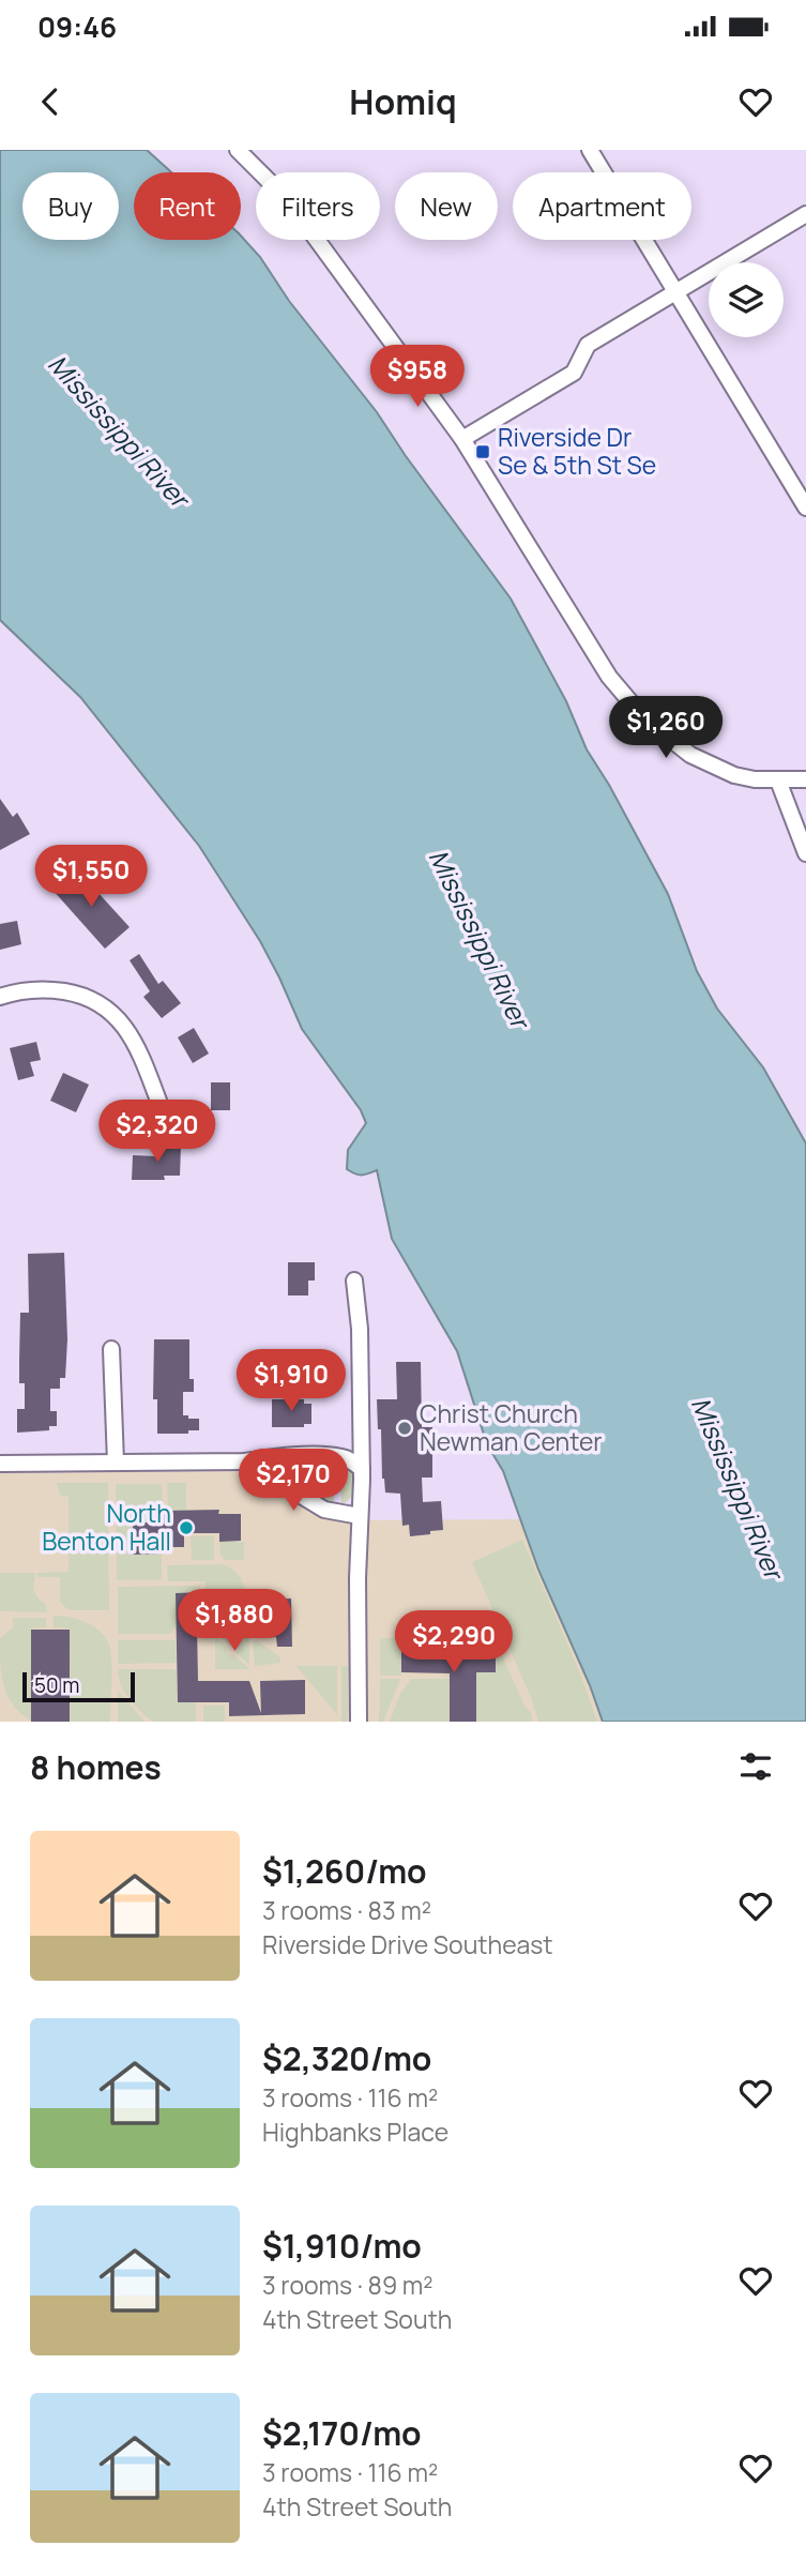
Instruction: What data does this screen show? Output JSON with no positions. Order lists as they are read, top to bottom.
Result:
{
  "water": ["Mississippi River"],
  "places": {
    "transit": ["Riverside Dr Se & 5th St Se"],
    "other": ["Christ Church Newman Center", "North Benton Hall"]
  },
  "scale_bar": "50 m",
  "page": {
    "status": "09:46",
    "header": "Homiq",
    "chip": [
      "Buy",
      "Rent",
      "Filters",
      "New",
      "Apartment"
    ],
    "price": [
      "$958",
      "$1,260",
      "$1,550",
      "$2,320",
      "$1,910",
      "$2,170",
      "$1,880",
      "$2,290"
    ],
    "scale": "50 m",
    "heading": "8 homes",
    "list": [
      {
        "name": "$1,260/mo",
        "note": "3 rooms · 83 m² · Riverside Drive Southeast"
      },
      {
        "name": "$2,320/mo",
        "note": "3 rooms · 116 m² · Highbanks Place"
      },
      {
        "name": "$1,910/mo",
        "note": "3 rooms · 89 m² · 4th Street South"
      },
      {
        "name": "$2,170/mo",
        "note": "3 rooms · 116 m² · 4th Street South"
      }
    ]
  }
}
